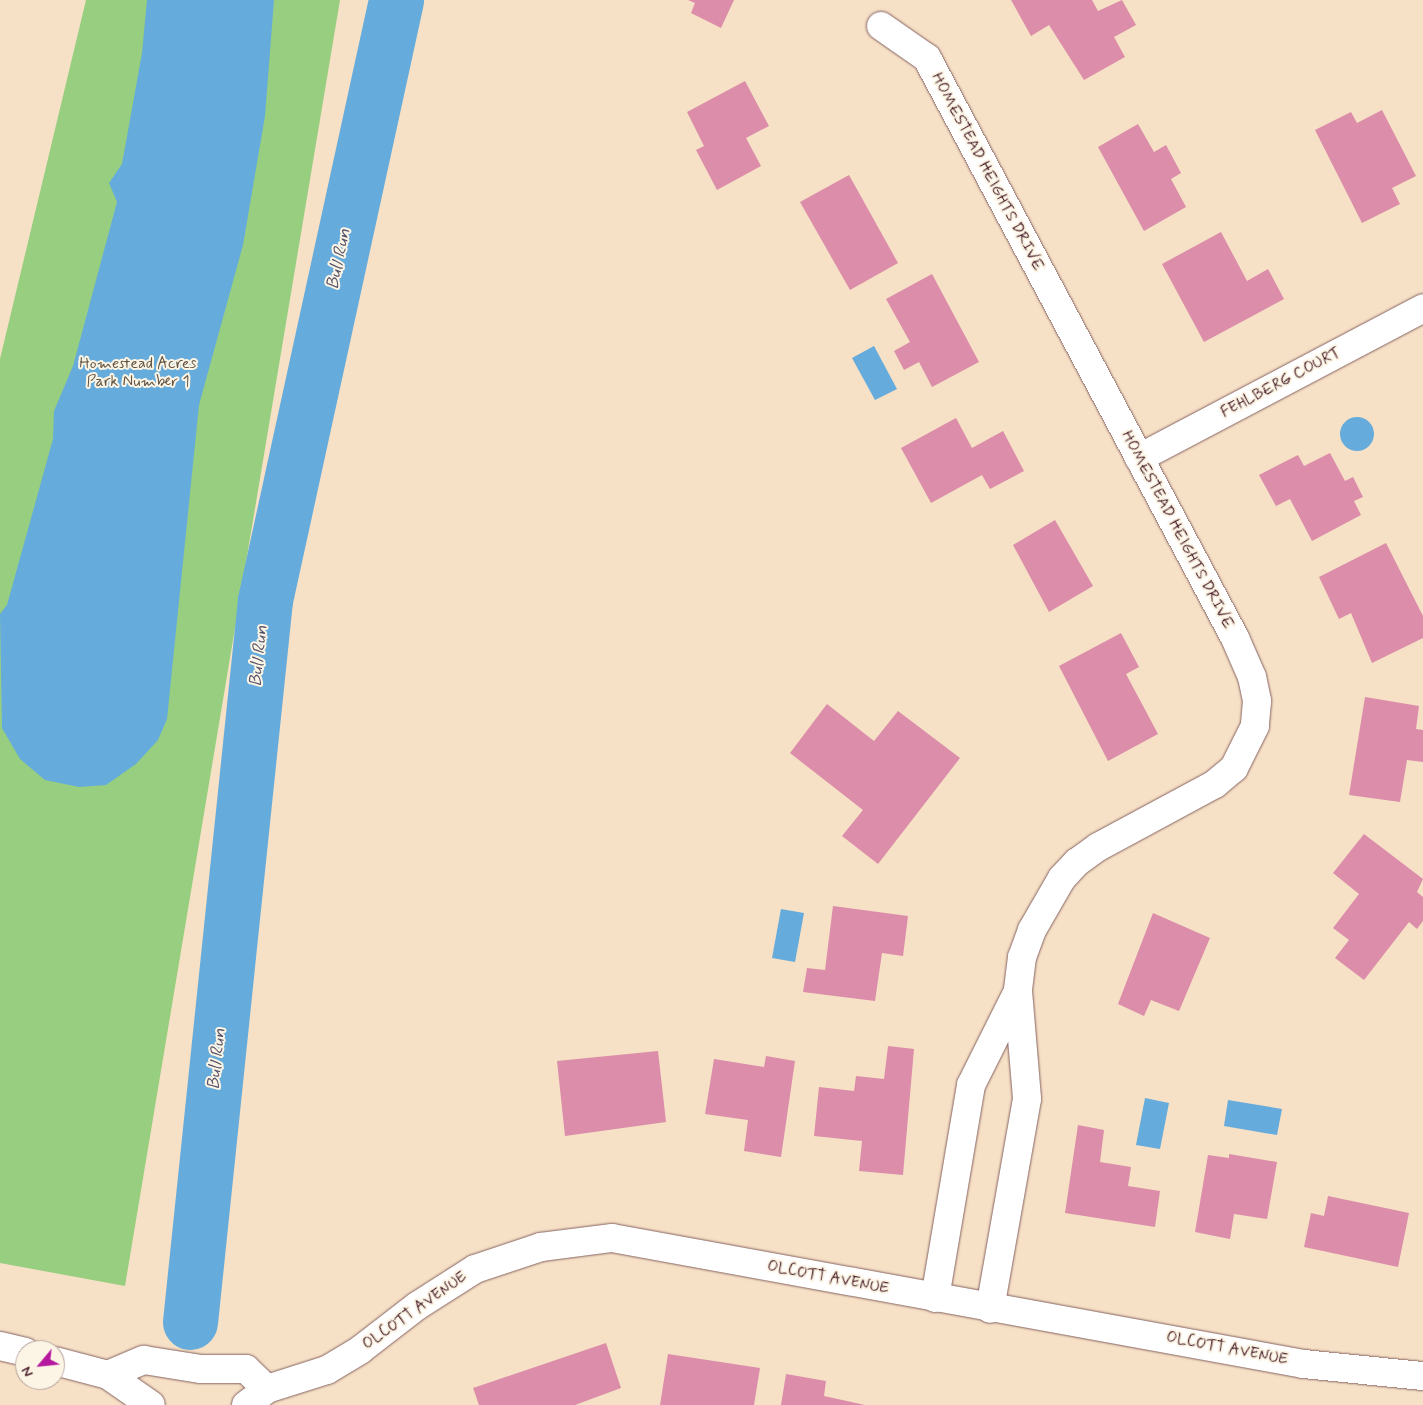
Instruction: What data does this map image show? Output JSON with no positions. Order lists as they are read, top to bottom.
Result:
{
  "streets": {
    "street": ["HOMESTEAD HEIGHTS DRIVE", "FEHLBERG COURT", "OLCOTT AVENUE"]
  },
  "crossings": [
    ["HOMESTEAD HEIGHTS DRIVE", "FEHLBERG COURT"],
    ["HOMESTEAD HEIGHTS DRIVE", "OLCOTT AVENUE"]
  ],
  "water": ["Bull Run"],
  "parks": ["Homestead Acres Park Number 1"],
  "north": "bottom left"
}
